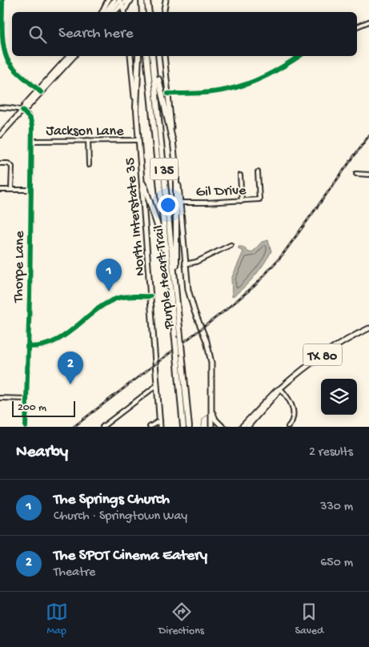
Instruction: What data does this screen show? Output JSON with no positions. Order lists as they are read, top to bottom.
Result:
{
  "streets": {
    "highway": ["I 35", "Purple Heart Trail"],
    "main road": ["North Interstate 35", "TX 80"],
    "street": ["Jackson Lane", "Gil Drive", "Thorpe Lane"]
  },
  "crossings": [
    ["Jackson Lane", "North Interstate 35"],
    ["Jackson Lane", "Thorpe Lane"]
  ],
  "scale_bar": "200 m",
  "page": {
    "search": "Search here",
    "pins": ["1", "2"],
    "scale": "200 m",
    "heading": ["Nearby", "2 results"],
    "list": [
      {
        "mark": "1",
        "name": "The Springs Church",
        "note": "Church · Springtown Way",
        "value": "330 m"
      },
      {
        "mark": "2",
        "name": "The SPOT Cinema Eatery",
        "note": "Theatre",
        "value": "650 m"
      }
    ],
    "nav": ["Map", "Directions", "Saved"]
  }
}
